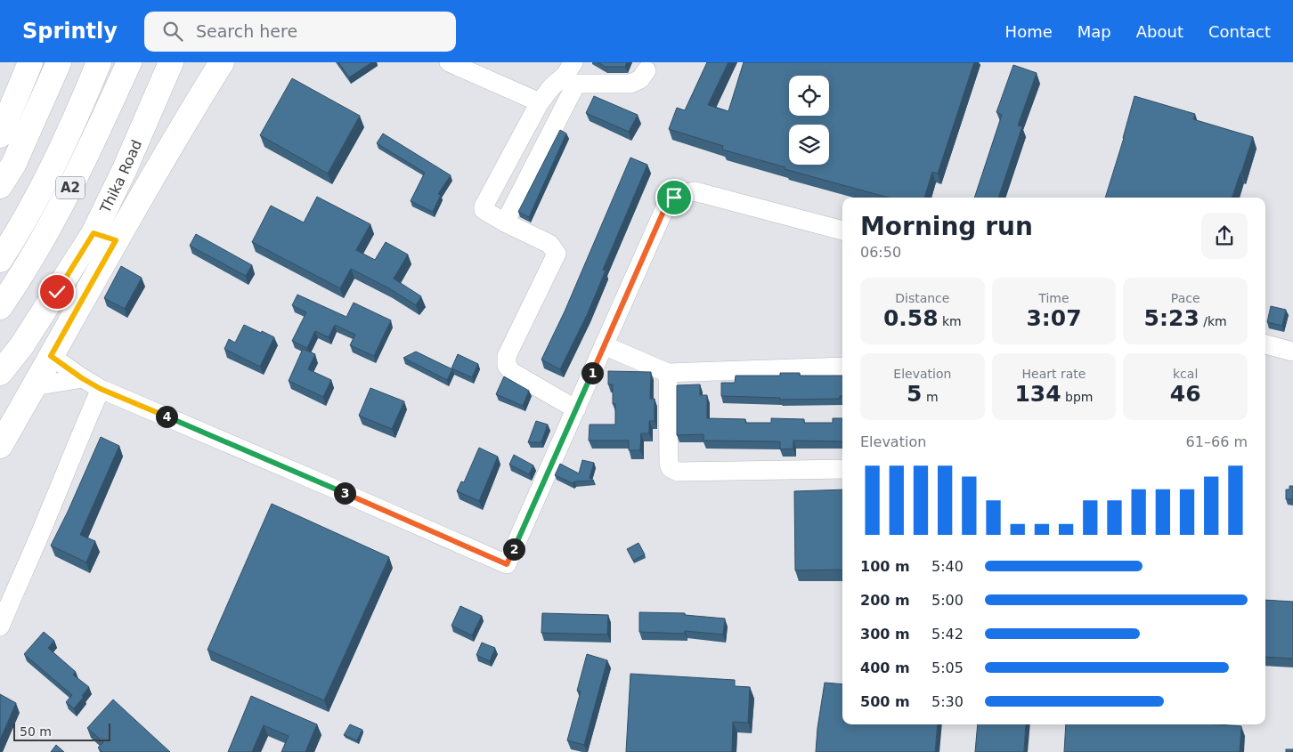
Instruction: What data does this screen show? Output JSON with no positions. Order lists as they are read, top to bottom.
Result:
{
  "streets": {
    "main road": ["Thika Road", "A2"]
  },
  "scale_bar": "50 m",
  "page": {
    "header": "Sprintly",
    "search": "Search here",
    "nav": [
      "Home",
      "Map",
      "About",
      "Contact"
    ],
    "heading": ["Morning run", "06:50"],
    "stats": [
      ["Distance", "0.58 km"],
      ["Time", "3:07"],
      ["Pace", "5:23 /km"],
      ["Elevation", "5 m"],
      ["Heart rate", "134 bpm"],
      ["kcal", "46"]
    ],
    "pins": [
      "1",
      "4",
      "3",
      "2"
    ],
    "chart": ["Elevation", "61–66 m"],
    "list": [
      {
        "name": "100 m",
        "note": "5:40"
      },
      {
        "name": "200 m",
        "note": "5:00"
      },
      {
        "name": "300 m",
        "note": "5:42"
      },
      {
        "name": "400 m",
        "note": "5:05"
      },
      {
        "name": "500 m",
        "note": "5:30"
      }
    ],
    "scale": "50 m"
  }
}
